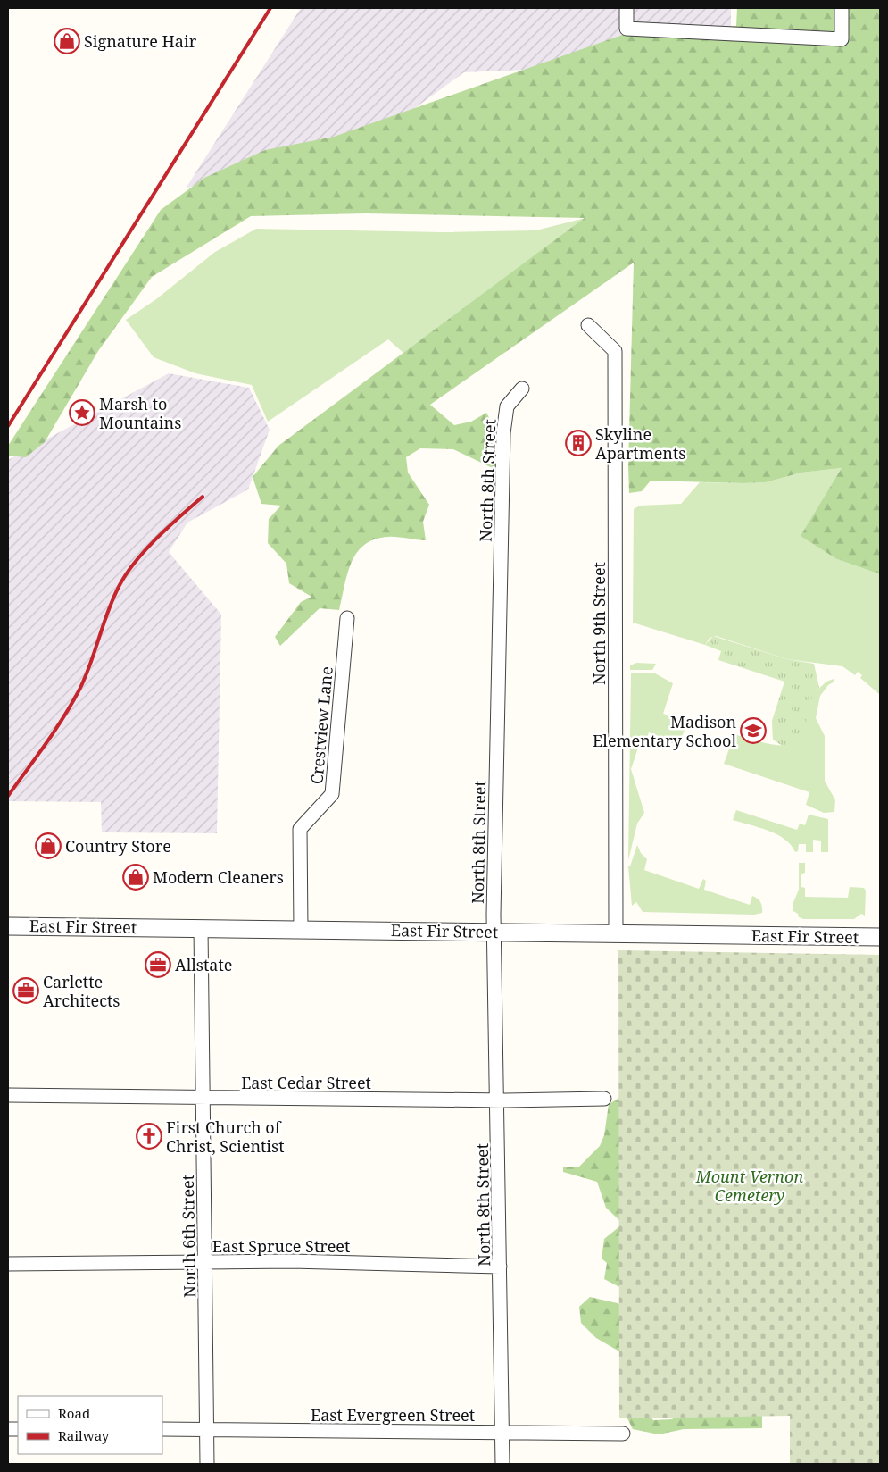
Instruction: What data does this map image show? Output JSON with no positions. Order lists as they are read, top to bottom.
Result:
{
  "streets": {
    "street": [
      "North 8th Street",
      "North 9th Street",
      "Crestview Lane",
      "East Fir Street",
      "East Cedar Street",
      "North 6th Street",
      "East Spruce Street",
      "East Evergreen Street"
    ]
  },
  "crossings": [
    ["North 8th Street", "East Fir Street"],
    ["North 8th Street", "East Cedar Street"],
    ["North 8th Street", "East Spruce Street"],
    ["North 8th Street", "East Evergreen Street"],
    ["North 9th Street", "East Fir Street"],
    ["Crestview Lane", "East Fir Street"],
    ["East Fir Street", "North 6th Street"],
    ["East Cedar Street", "North 6th Street"],
    ["North 6th Street", "East Spruce Street"],
    ["North 6th Street", "East Evergreen Street"]
  ],
  "parks": ["Mount Vernon Cemetery"],
  "places": {
    "shop": ["Signature Hair", "Country Store", "Modern Cleaners"],
    "place": ["Marsh to Mountains"],
    "building": ["Skyline Apartments"],
    "school or university": ["Madison Elementary School"],
    "office": ["Allstate", "Carlette Architects"],
    "church": ["First Church of Christ, Scientist"]
  },
  "legend": ["Road", "Railway"]
}
